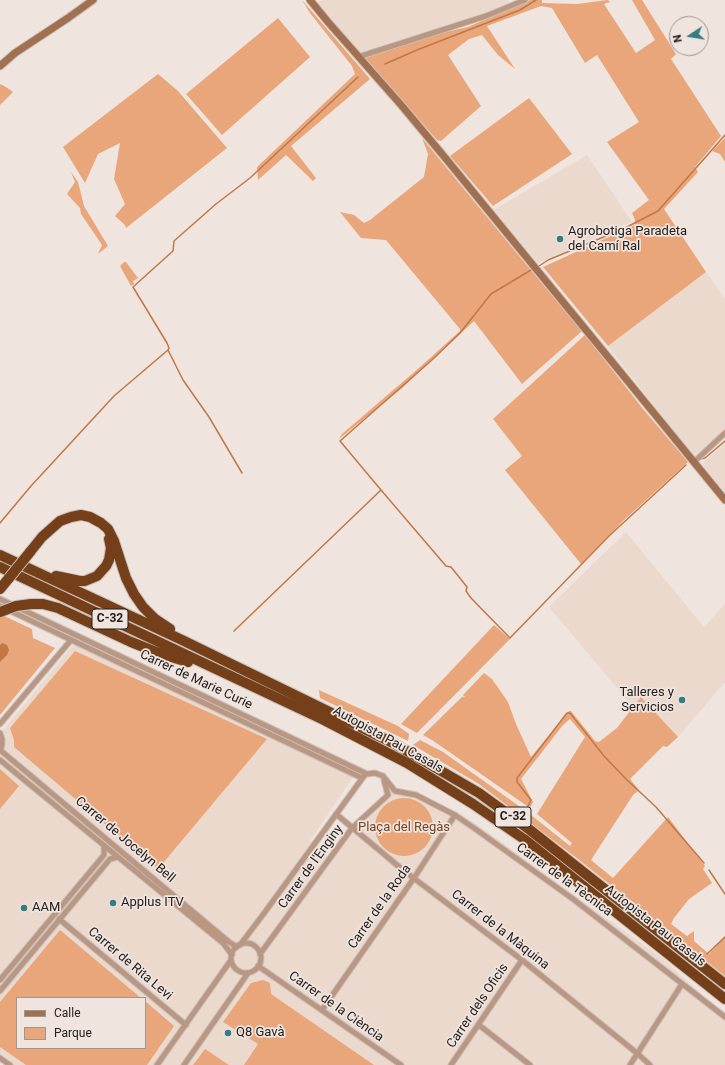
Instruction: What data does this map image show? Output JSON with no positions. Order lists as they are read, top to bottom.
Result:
{
  "streets": {
    "highway": ["C-32", "Autopista Pau Casals"],
    "street": [
      "Carrer de Marie Curie",
      "Carrer de Jocelyn Bell",
      "Carrer de l'Enginy",
      "Carrer de la Tècnica",
      "Carrer de la Roda",
      "Carrer de la Màquina",
      "Carrer de Rita Levi",
      "Carrer dels Oficis",
      "Carrer de la Ciència"
    ]
  },
  "crossings": [
    ["Carrer de Marie Curie", "Carrer de l'Enginy"],
    ["Carrer de Marie Curie", "Carrer de la Tècnica"],
    ["Carrer de Jocelyn Bell", "Carrer de l'Enginy"],
    ["Carrer de Jocelyn Bell", "Carrer de la Ciència"],
    ["Carrer de l'Enginy", "Carrer de la Tècnica"],
    ["Carrer de l'Enginy", "Carrer de la Màquina"],
    ["Carrer de l'Enginy", "Carrer de la Ciència"],
    ["Carrer de la Tècnica", "Carrer de la Roda"],
    ["Carrer de la Roda", "Carrer de la Màquina"],
    ["Carrer de la Roda", "Carrer de la Ciència"],
    ["Carrer de la Màquina", "Carrer dels Oficis"]
  ],
  "parks": ["Plaça del Regàs"],
  "places": [
    "Agrobotiga Paradeta del Camí Ral",
    "Talleres y Servicios",
    "Applus ITV",
    "AAM",
    "Q8 Gavà"
  ],
  "legend": ["Calle", "Parque"],
  "north": "left"
}
